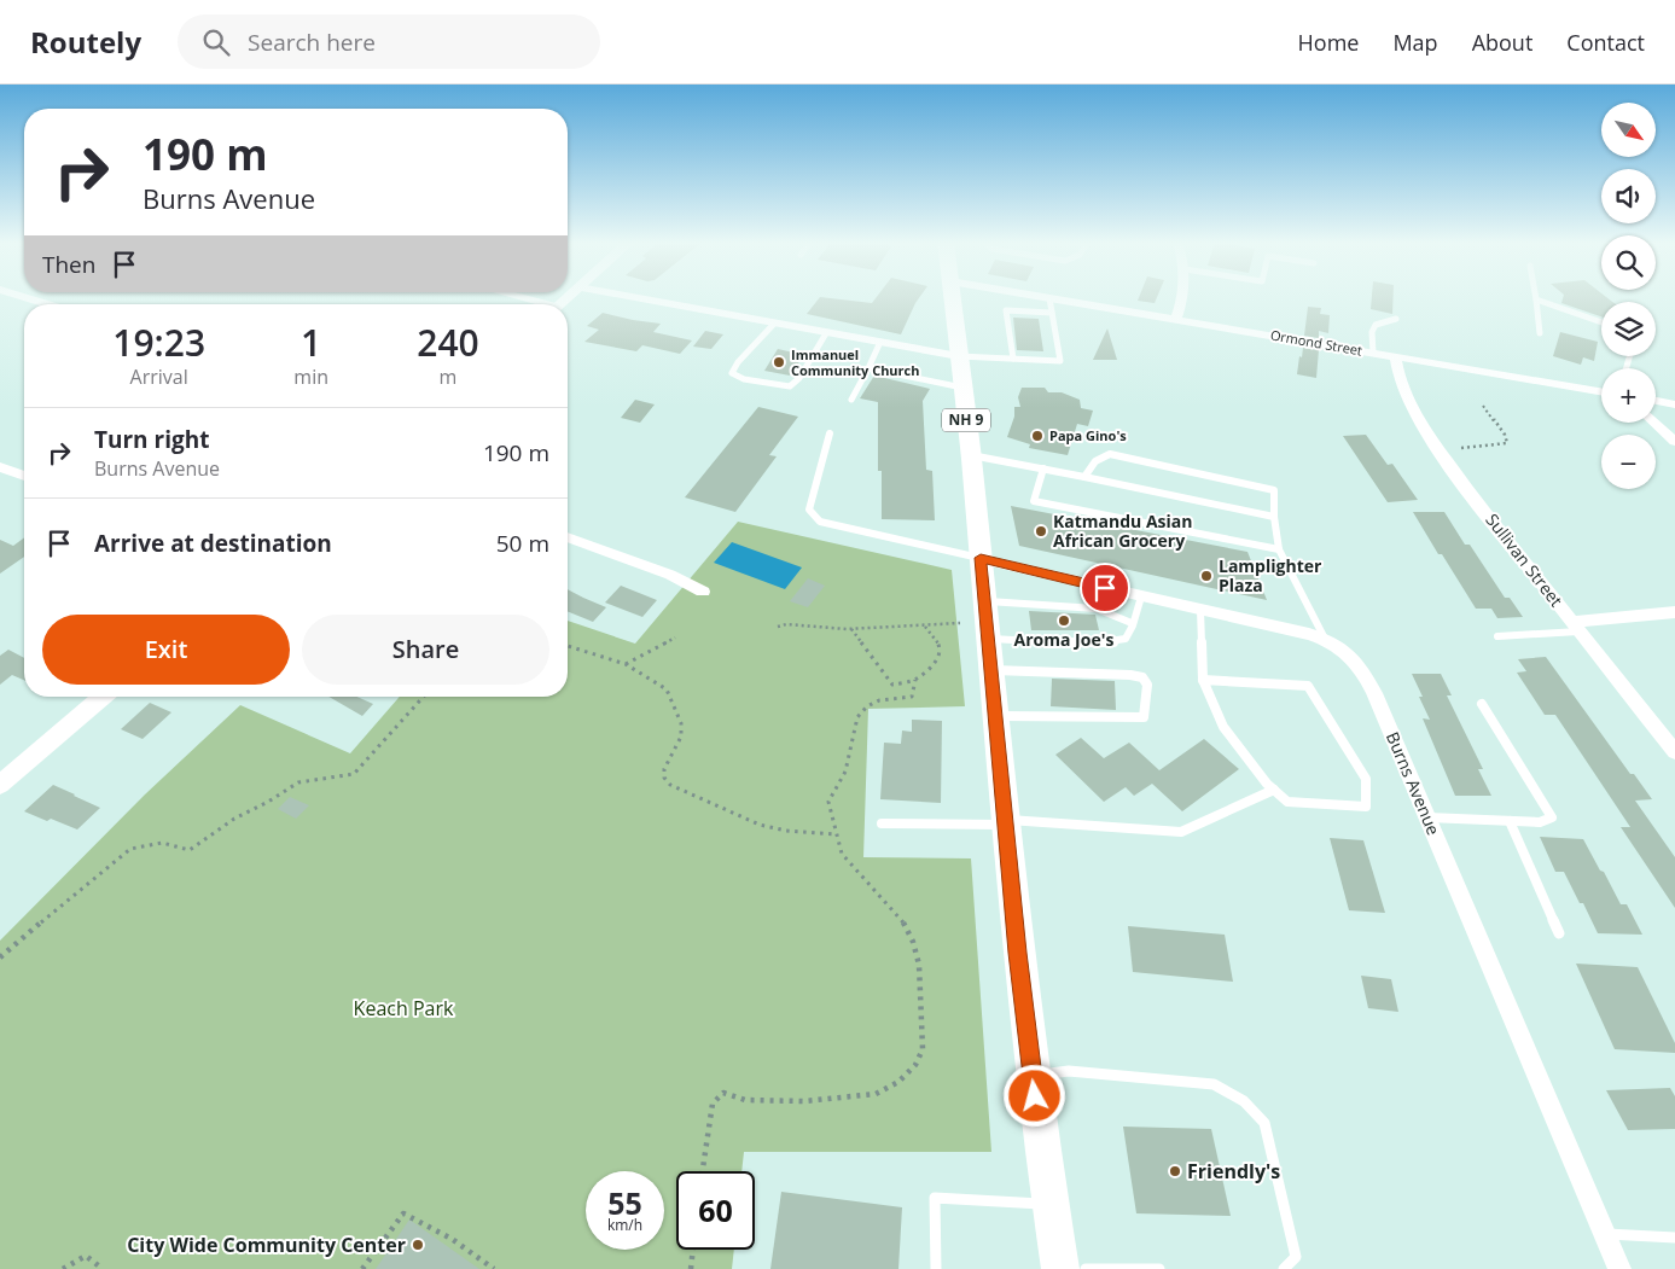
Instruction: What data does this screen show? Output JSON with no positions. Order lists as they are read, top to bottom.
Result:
{
  "streets": {
    "main road": ["NH 9"],
    "street": ["Ormond Street", "Sullivan Street", "Burns Avenue"]
  },
  "crossings": [
    ["Ormond Street", "Sullivan Street"],
    ["NH 9", "Burns Avenue"]
  ],
  "parks": ["Keach Park"],
  "places": [
    "Immanuel Community Church",
    "Papa Gino's",
    "Katmandu Asian African Grocery",
    "Lamplighter Plaza",
    "Aroma Joe's",
    "Friendly's",
    "City Wide Community Center"
  ],
  "north": "bottom right",
  "page": {
    "header": "Routely",
    "search": "Search here",
    "nav": [
      "Home",
      "Map",
      "About",
      "Contact"
    ],
    "map_buttons": ["+", "−"],
    "turn": ["190 m", "Burns Avenue"],
    "then": "Then",
    "eta": [
      "19:23",
      "Arrival",
      "1",
      "min",
      "240",
      "m"
    ],
    "list": [
      {
        "name": "Turn right",
        "note": "Burns Avenue",
        "value": "190 m"
      },
      {
        "name": "Arrive at destination",
        "value": "50 m"
      }
    ],
    "buttons": ["Exit", "Share"],
    "speed": "55 km/h",
    "limit": "60"
  }
}
